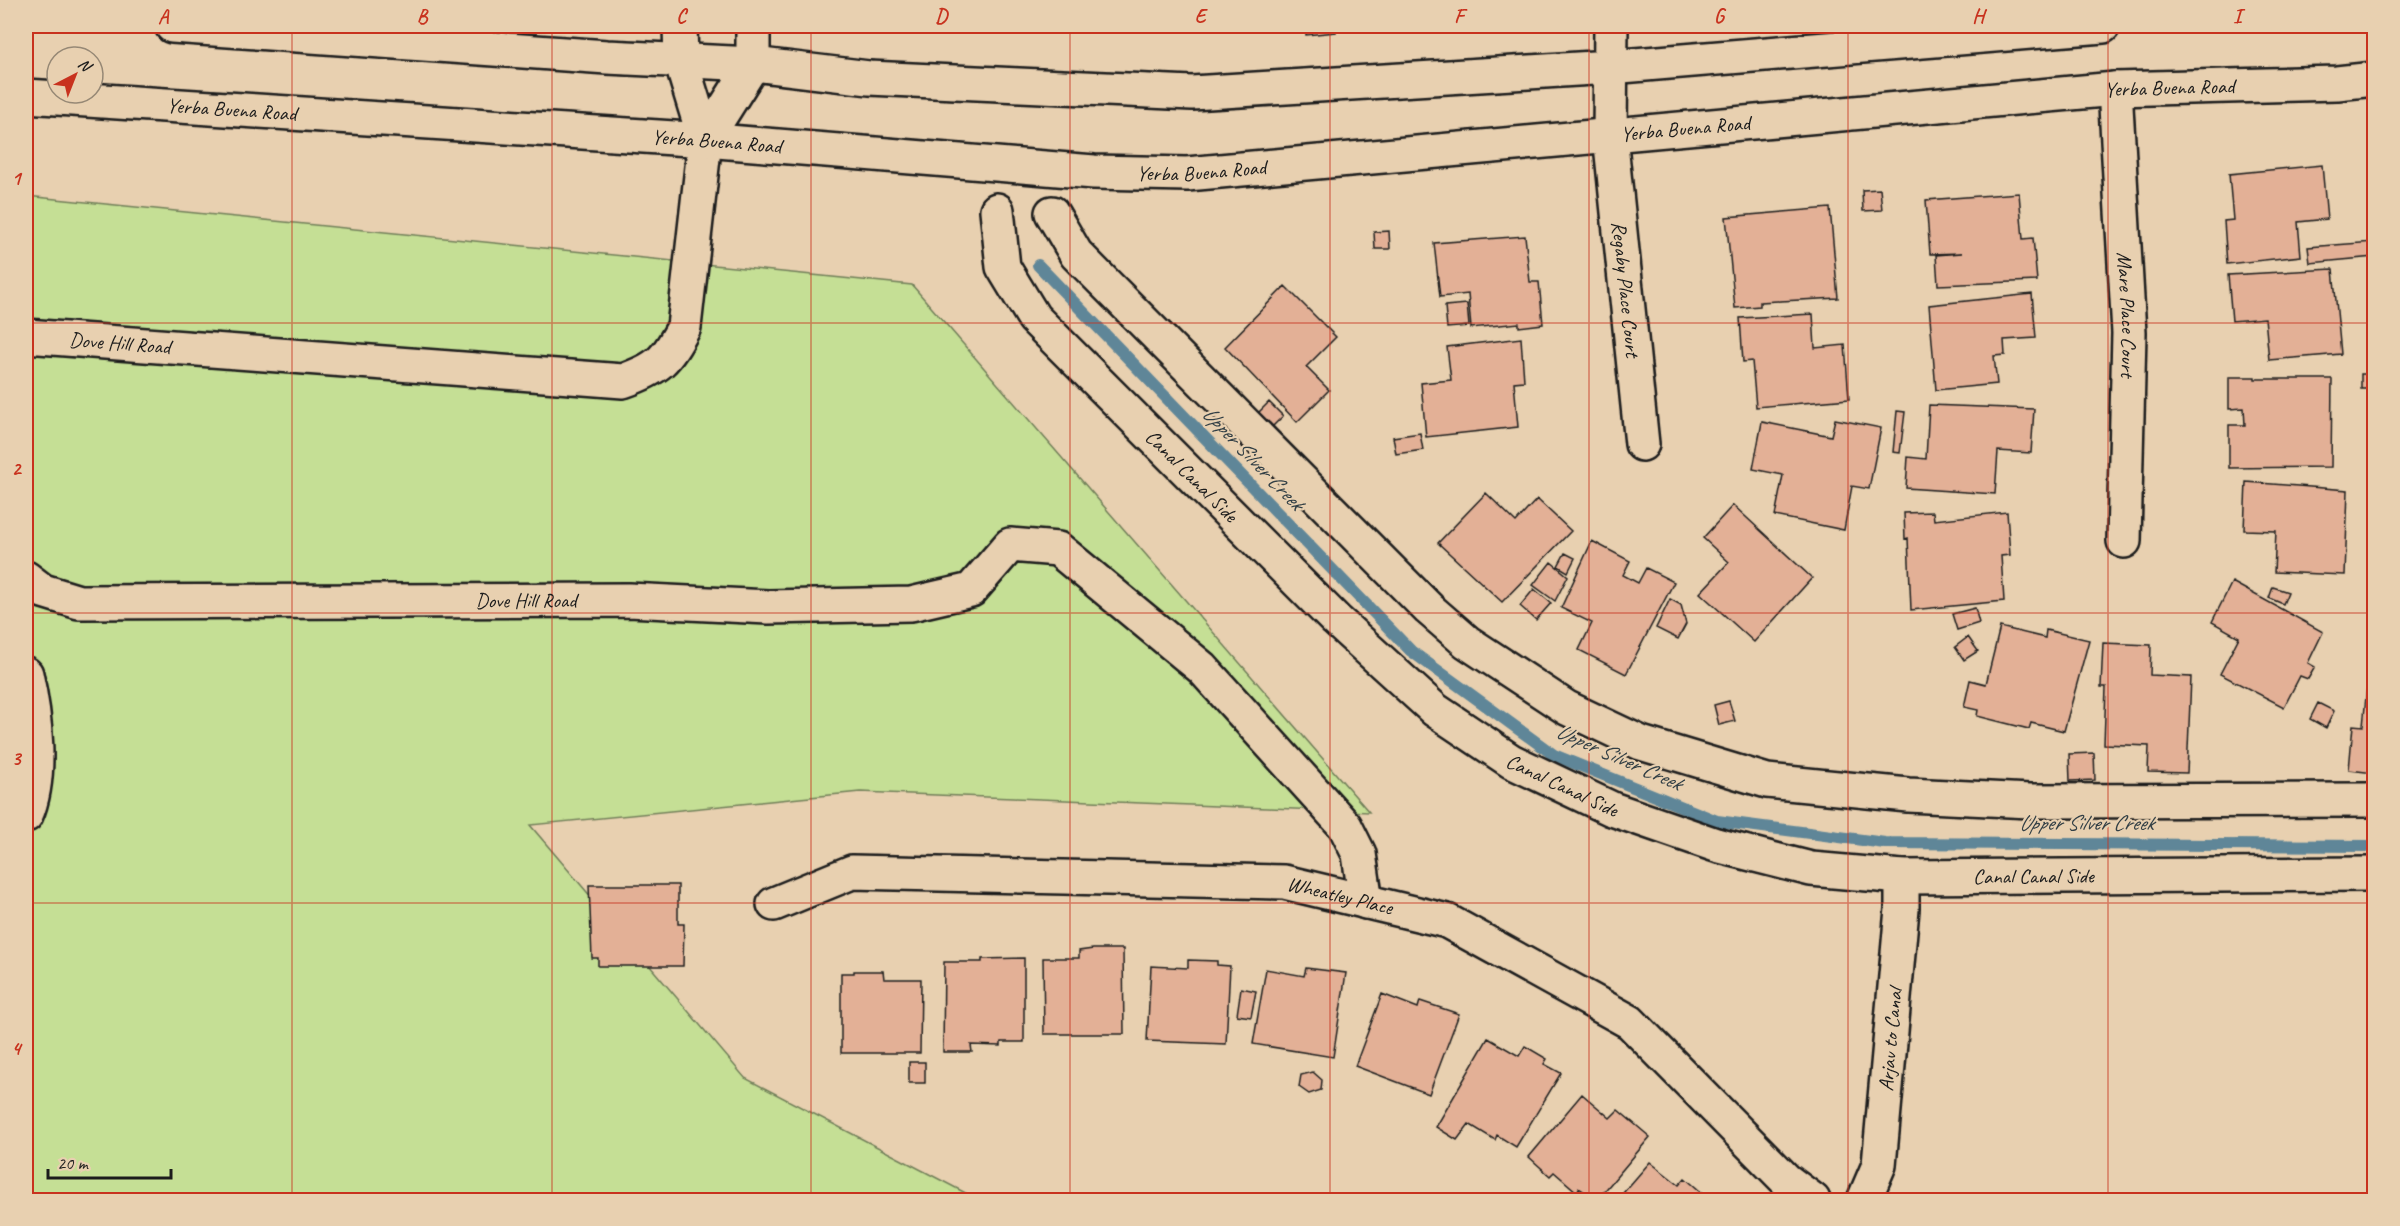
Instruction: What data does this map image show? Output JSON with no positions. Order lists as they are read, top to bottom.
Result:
{
  "streets": {
    "main road": [
      "Yerba Buena Road",
      "Regaby Place Court",
      "Mare Place Court",
      "Dove Hill Road",
      "Canal Canal Side",
      "Wheatley Place",
      "Arjav to Canal"
    ]
  },
  "crossings": [
    ["Yerba Buena Road", "Regaby Place Court"],
    ["Yerba Buena Road", "Mare Place Court"],
    ["Yerba Buena Road", "Dove Hill Road"],
    ["Dove Hill Road", "Wheatley Place"],
    ["Canal Canal Side", "Arjav to Canal"]
  ],
  "water": ["Upper Silver Creek"],
  "scale_bar": "20 m",
  "north": "top right",
  "grid": {
    "columns": [
      "A",
      "B",
      "C",
      "D",
      "E",
      "F",
      "G",
      "H",
      "I"
    ],
    "rows": [
      "1",
      "2",
      "3",
      "4"
    ]
  }
}
